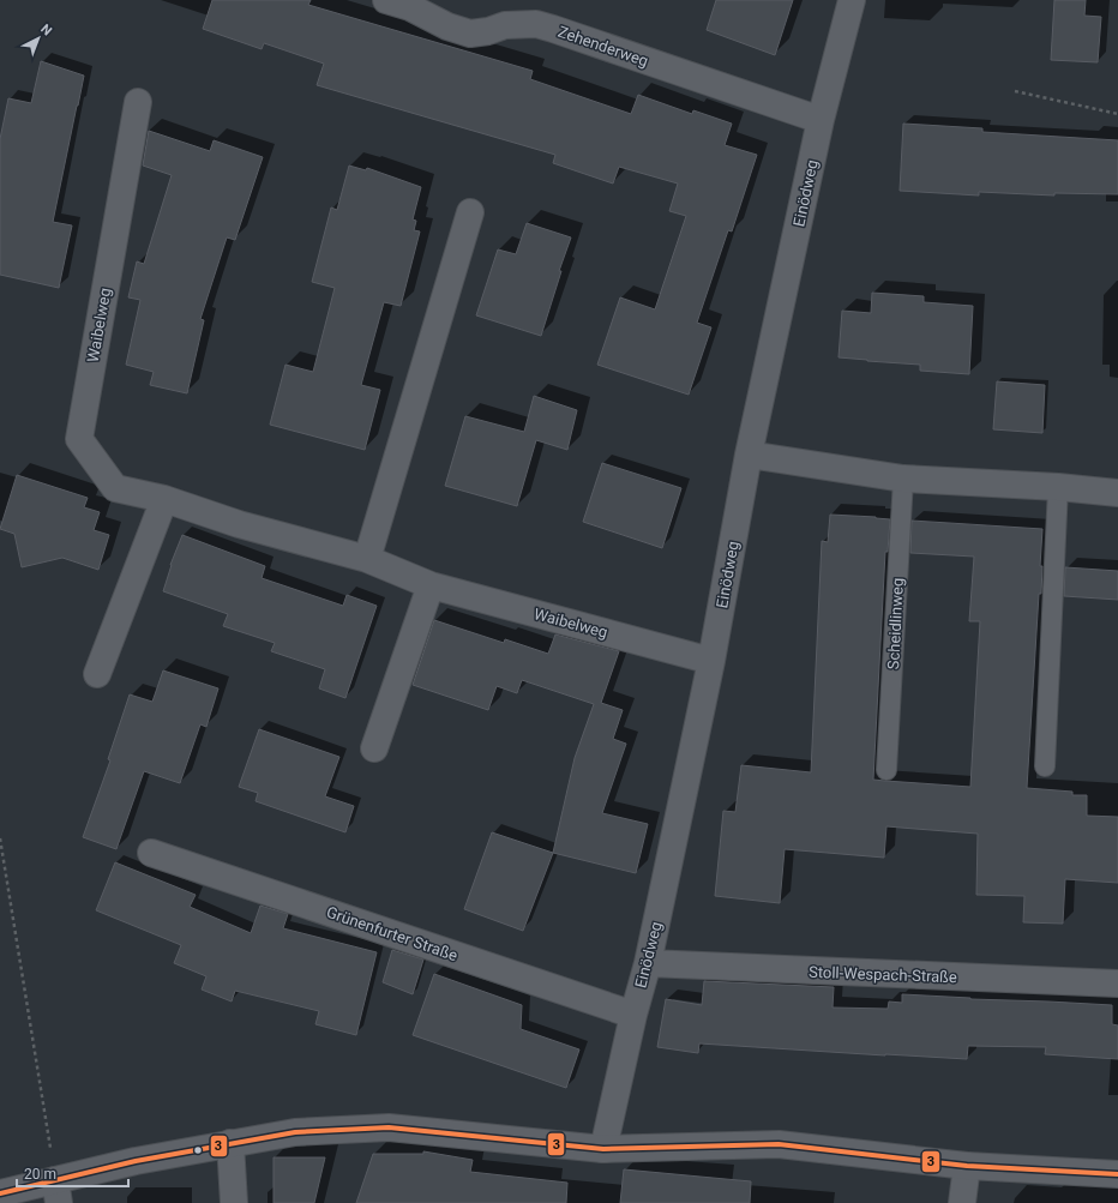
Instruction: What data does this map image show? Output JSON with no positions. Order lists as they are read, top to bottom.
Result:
{
  "streets": {
    "street": [
      "Zehenderweg",
      "Einödweg",
      "Waibelweg",
      "Grünenfurter Straße",
      "Stoll-Wespach-Straße"
    ],
    "lane": ["Scheidlinweg"]
  },
  "crossings": [
    ["Zehenderweg", "Einödweg"],
    ["Einödweg", "Waibelweg"],
    ["Einödweg", "Grünenfurter Straße"],
    ["Einödweg", "Stoll-Wespach-Straße"]
  ],
  "lines": ["transit line 3"],
  "scale_bar": "20 m",
  "north": "top right"
}
